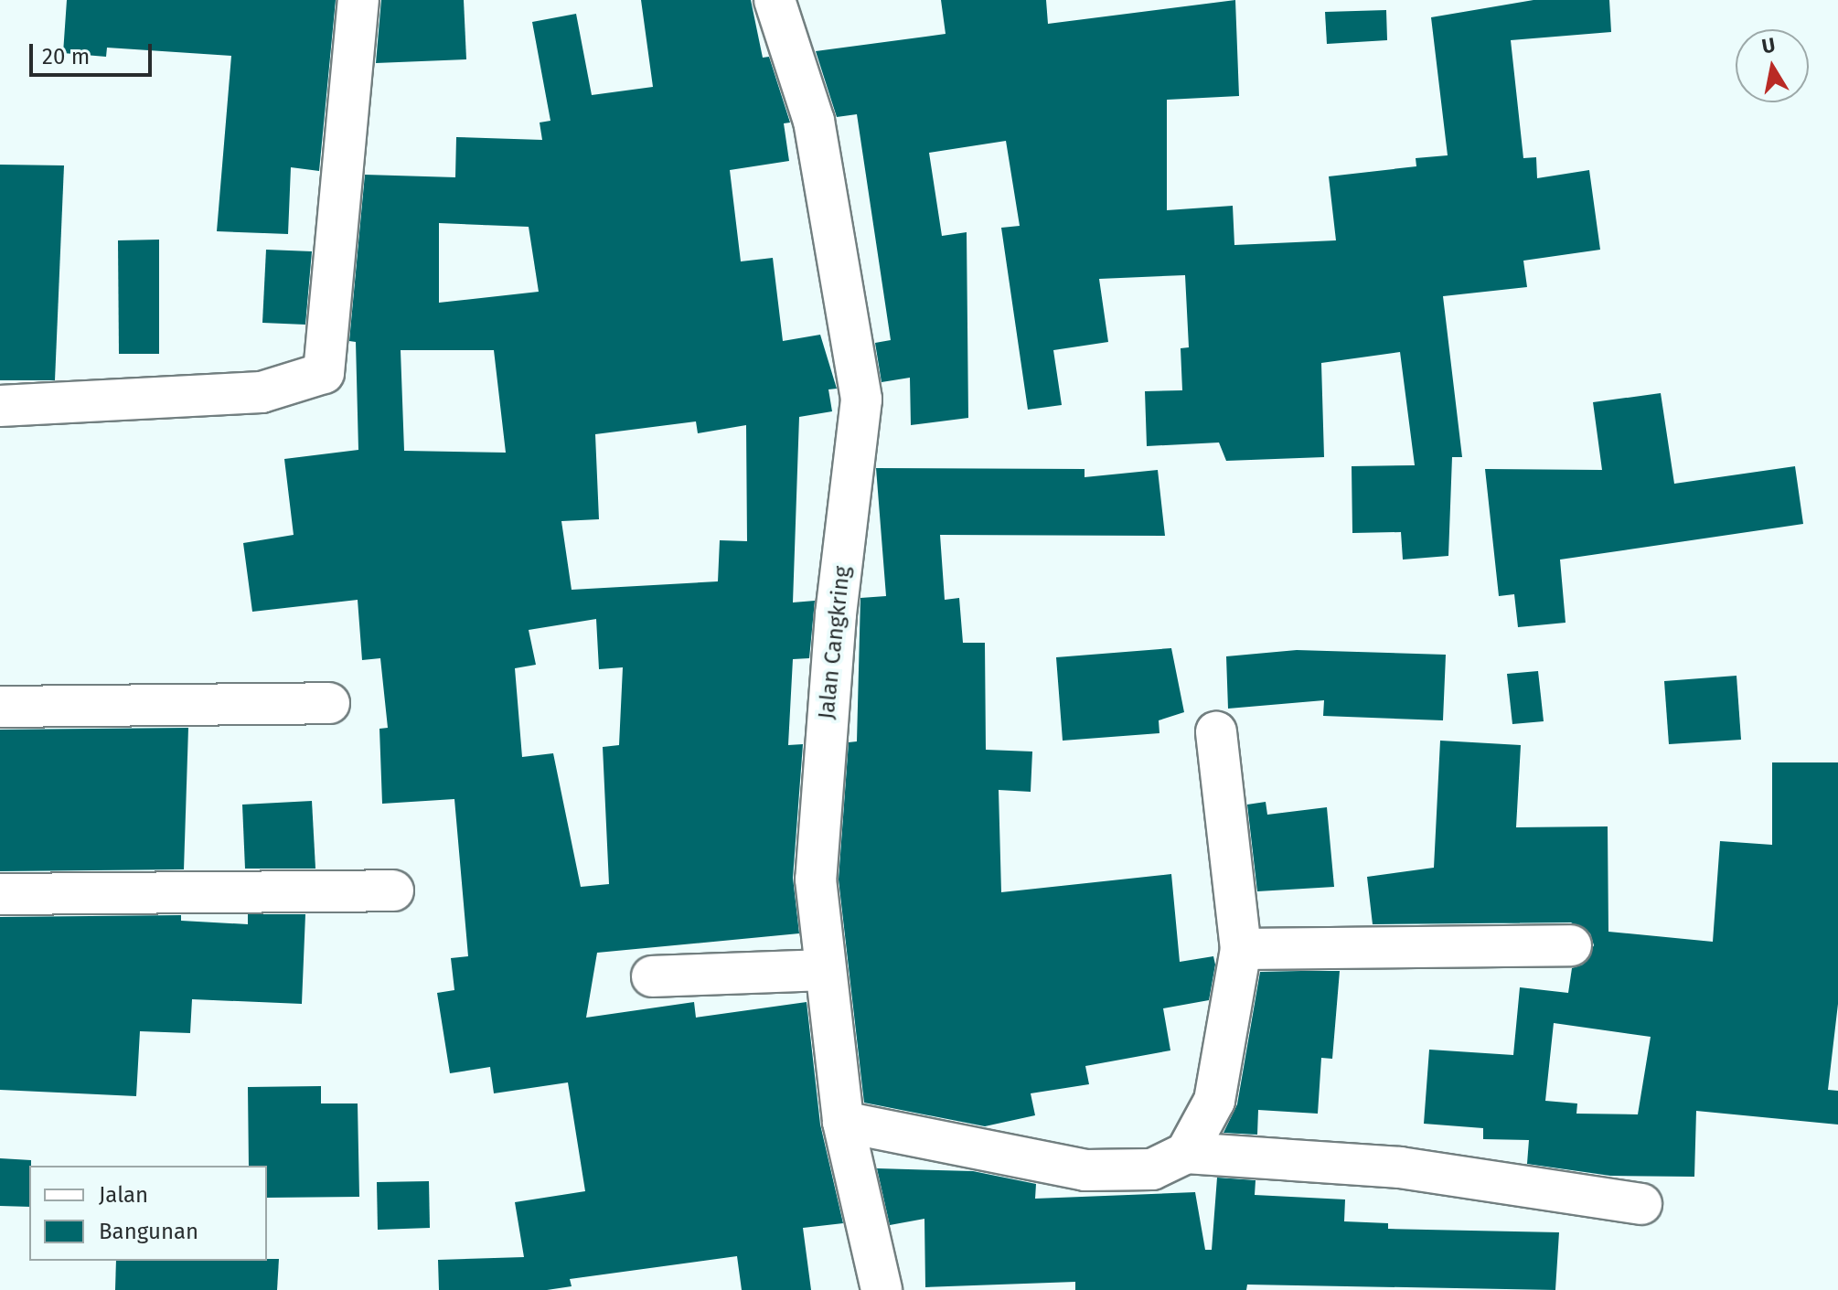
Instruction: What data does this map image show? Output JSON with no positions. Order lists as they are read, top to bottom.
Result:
{
  "streets": {
    "street": ["Jalan Cangkring"]
  },
  "legend": ["Jalan", "Bangunan"],
  "scale_bar": "20 m",
  "north": "top"
}
